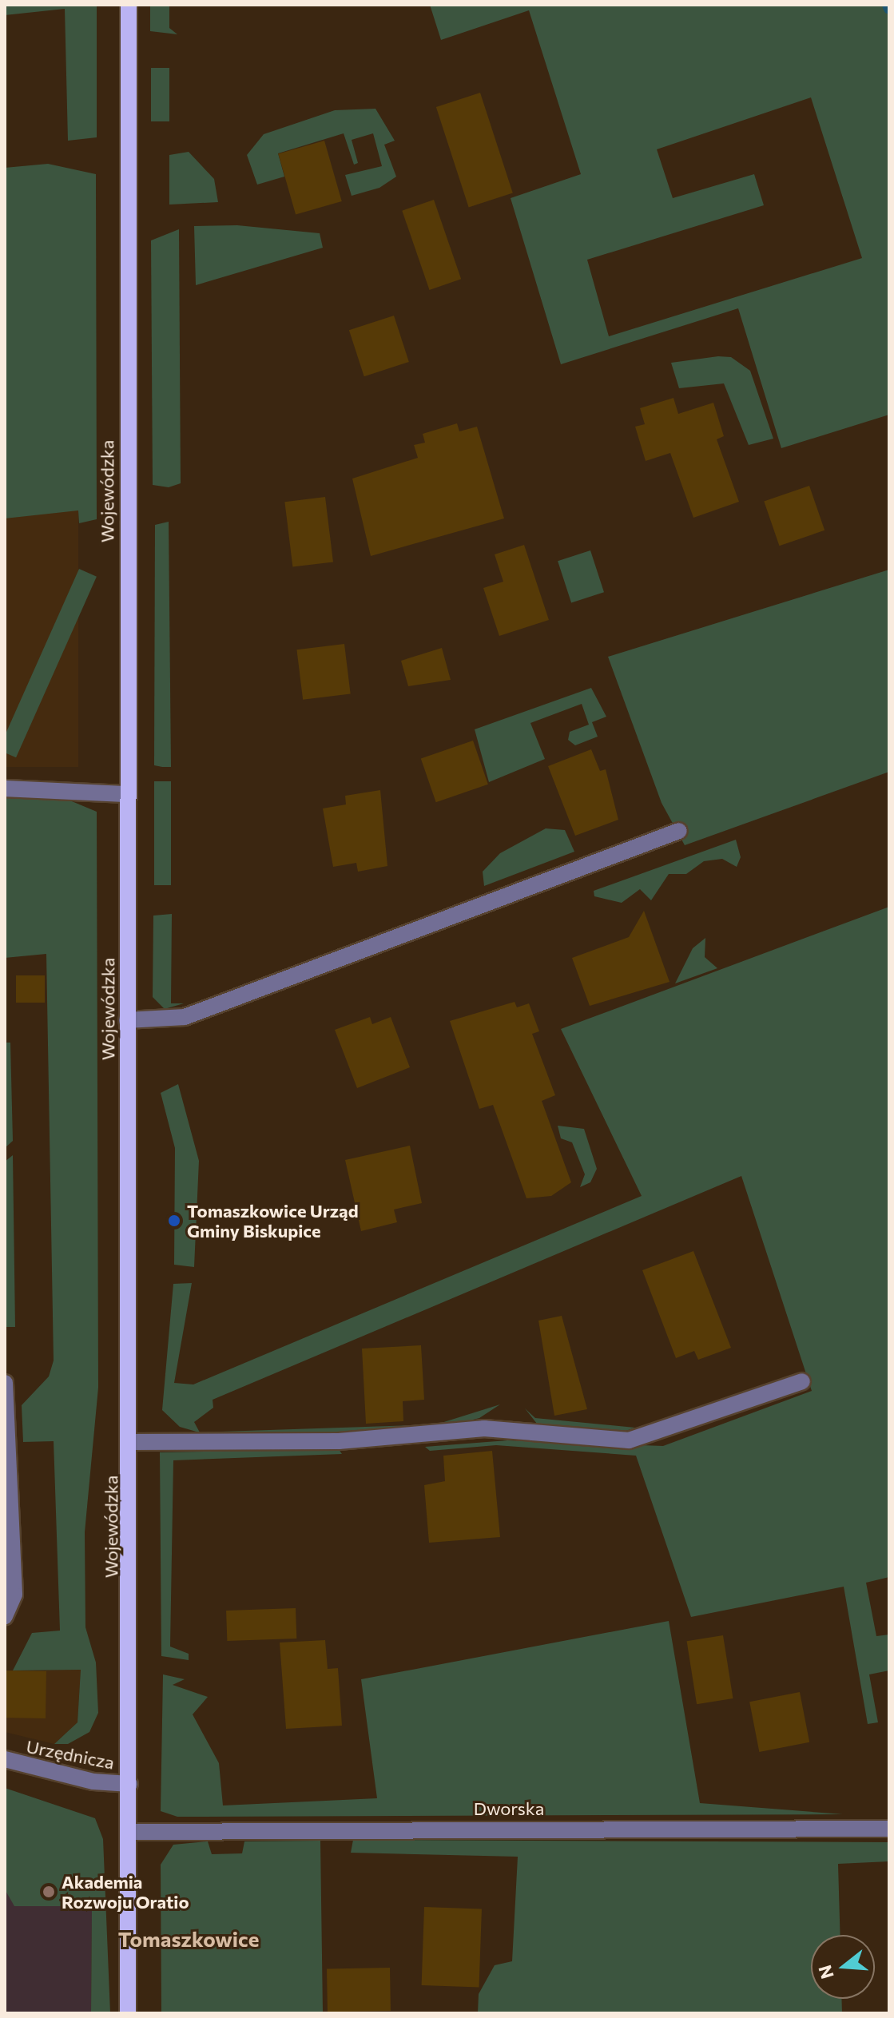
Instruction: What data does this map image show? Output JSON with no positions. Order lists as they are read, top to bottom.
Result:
{
  "streets": {
    "main road": ["Wojewódzka"],
    "street": ["Urzędnicza", "Dworska"]
  },
  "crossings": [
    ["Wojewódzka", "Urzędnicza"],
    ["Wojewódzka", "Dworska"]
  ],
  "districts": ["Tomaszkowice"],
  "places": ["Tomaszkowice Urząd Gminy Biskupice", "Akademia Rozwoju Oratio"],
  "north": "left"
}
